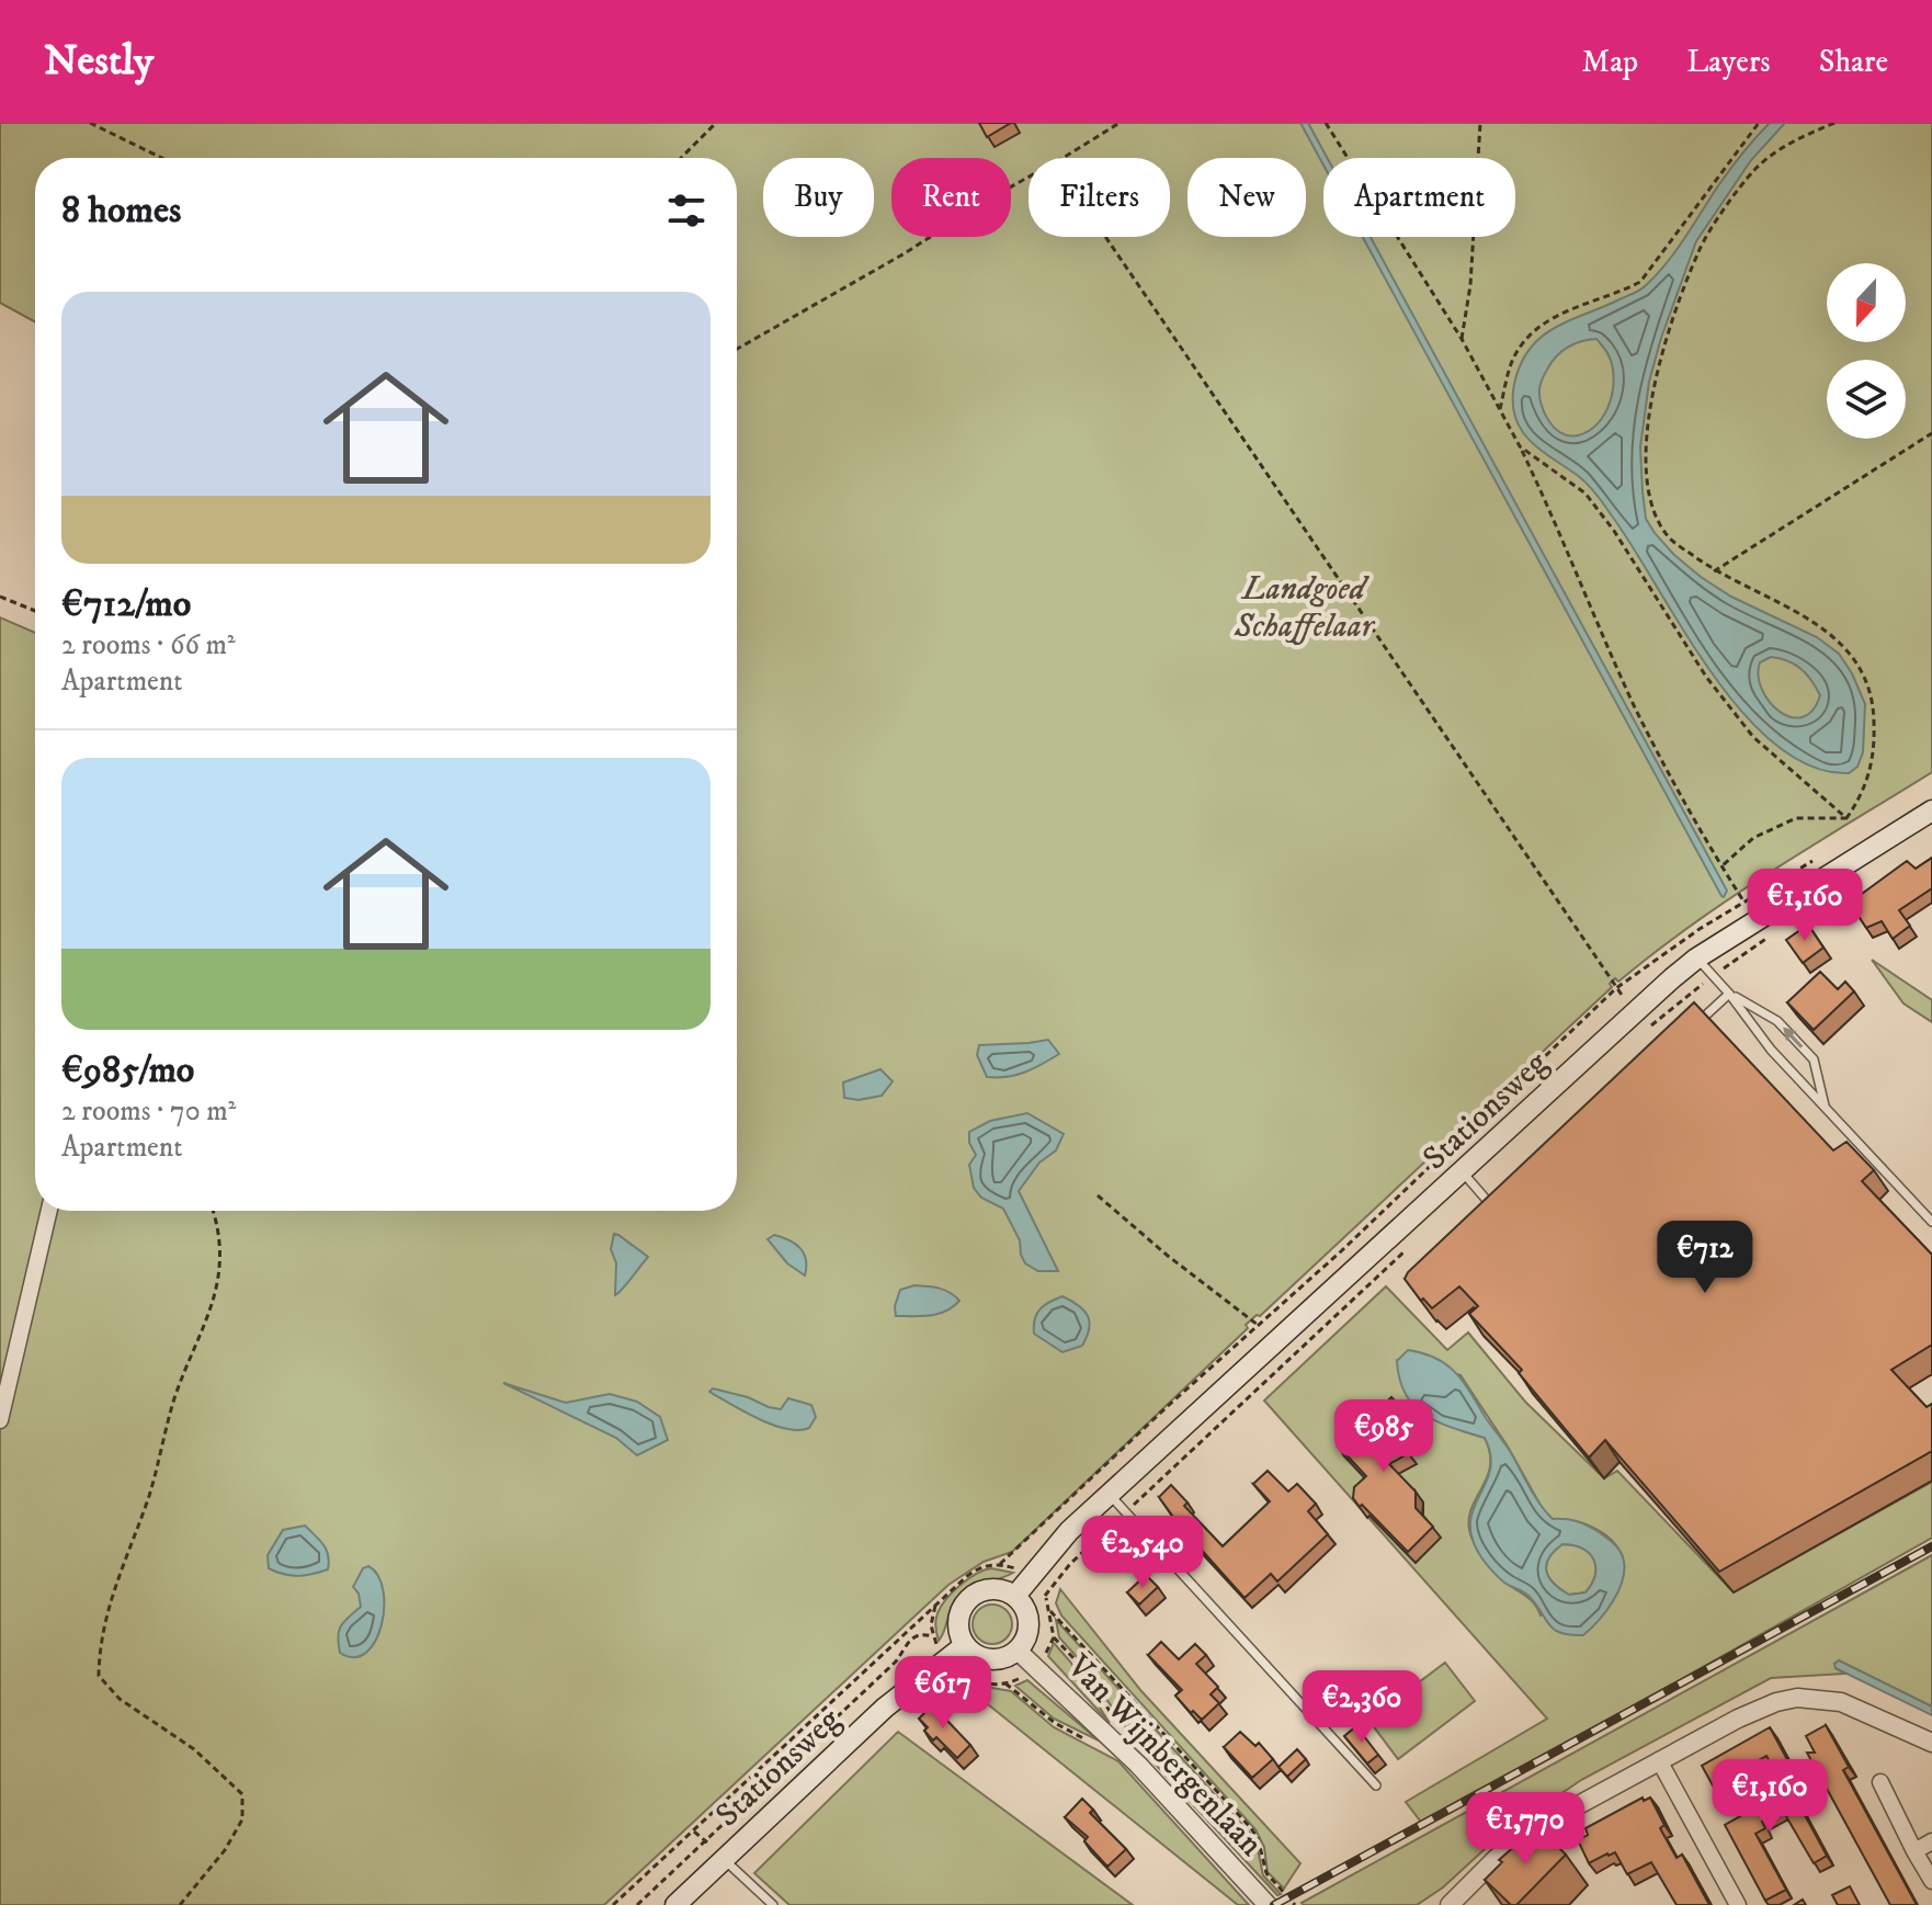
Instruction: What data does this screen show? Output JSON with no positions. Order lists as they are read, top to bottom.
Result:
{
  "streets": {
    "main road": ["Stationsweg"],
    "street": ["Van Wijnbergenlaan"]
  },
  "crossings": [
    ["Stationsweg", "Van Wijnbergenlaan"]
  ],
  "parks": ["Landgoed Schaffelaar"],
  "north": "bottom",
  "page": {
    "header": "Nestly",
    "nav": ["Map", "Layers", "Share"],
    "chip": [
      "Buy",
      "Rent",
      "Filters",
      "New",
      "Apartment"
    ],
    "heading": "8 homes",
    "list": [
      {
        "name": "€712/mo",
        "note": "2 rooms · 66 m² · Apartment"
      },
      {
        "name": "€985/mo",
        "note": "2 rooms · 70 m² · Apartment"
      }
    ],
    "price": [
      "€1,160",
      "€712",
      "€985",
      "€2,540",
      "€617",
      "€2,360",
      "€1,160",
      "€1,770"
    ]
  }
}
